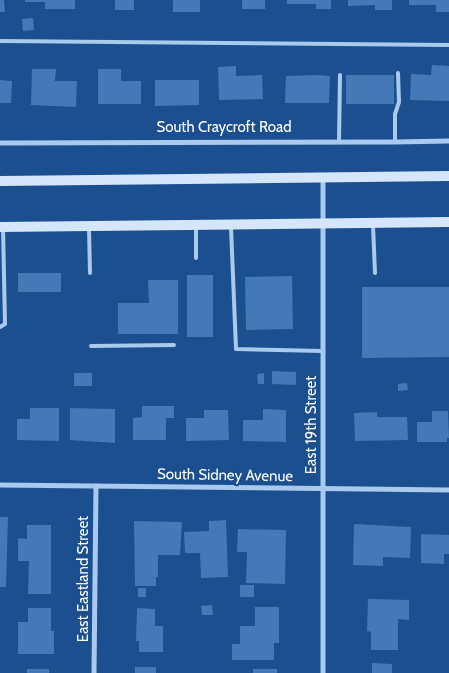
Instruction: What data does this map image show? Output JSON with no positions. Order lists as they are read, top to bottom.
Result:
{
  "streets": {
    "street": [
      "South Craycroft Road",
      "East 19th Street",
      "South Sidney Avenue",
      "East Eastland Street"
    ]
  },
  "crossings": [
    ["East 19th Street", "South Sidney Avenue"],
    ["South Sidney Avenue", "East Eastland Street"]
  ]
}
